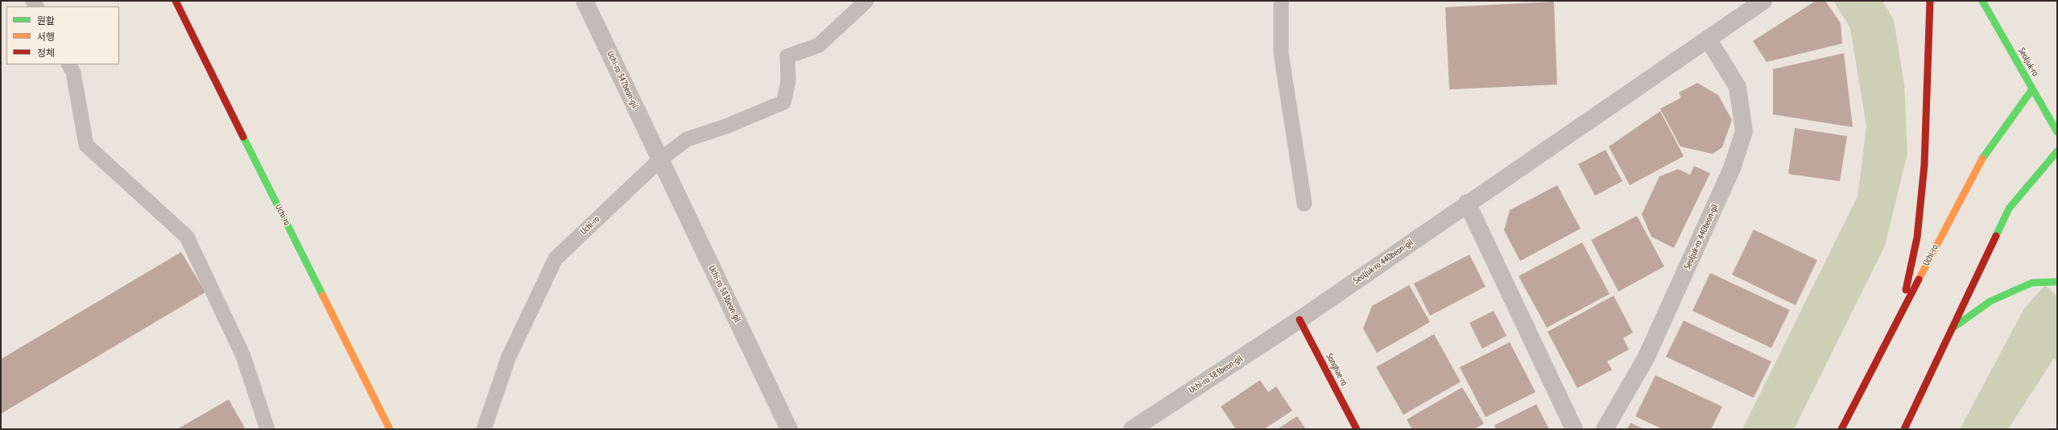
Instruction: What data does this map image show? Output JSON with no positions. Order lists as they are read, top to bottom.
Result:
{
  "streets": {
    "street": [
      "Seoljuk-ro",
      "Uchi-ro 347beon-gil",
      "Uchi-ro",
      "Seoljuk-ro 440beon-gil",
      "Uchi-ro 383beon-gil",
      "Songhae-ro"
    ]
  },
  "crossings": [
    ["Seoljuk-ro", "Uchi-ro"],
    ["Uchi-ro 347beon-gil", "Uchi-ro"],
    ["Uchi-ro 347beon-gil", "Uchi-ro 383beon-gil"],
    ["Uchi-ro", "Uchi-ro 383beon-gil"],
    ["Seoljuk-ro 440beon-gil", "Uchi-ro 383beon-gil"],
    ["Seoljuk-ro 440beon-gil", "Songhae-ro"],
    ["Uchi-ro 383beon-gil", "Songhae-ro"]
  ],
  "legend": ["원활", "서행", "정체"]
}
